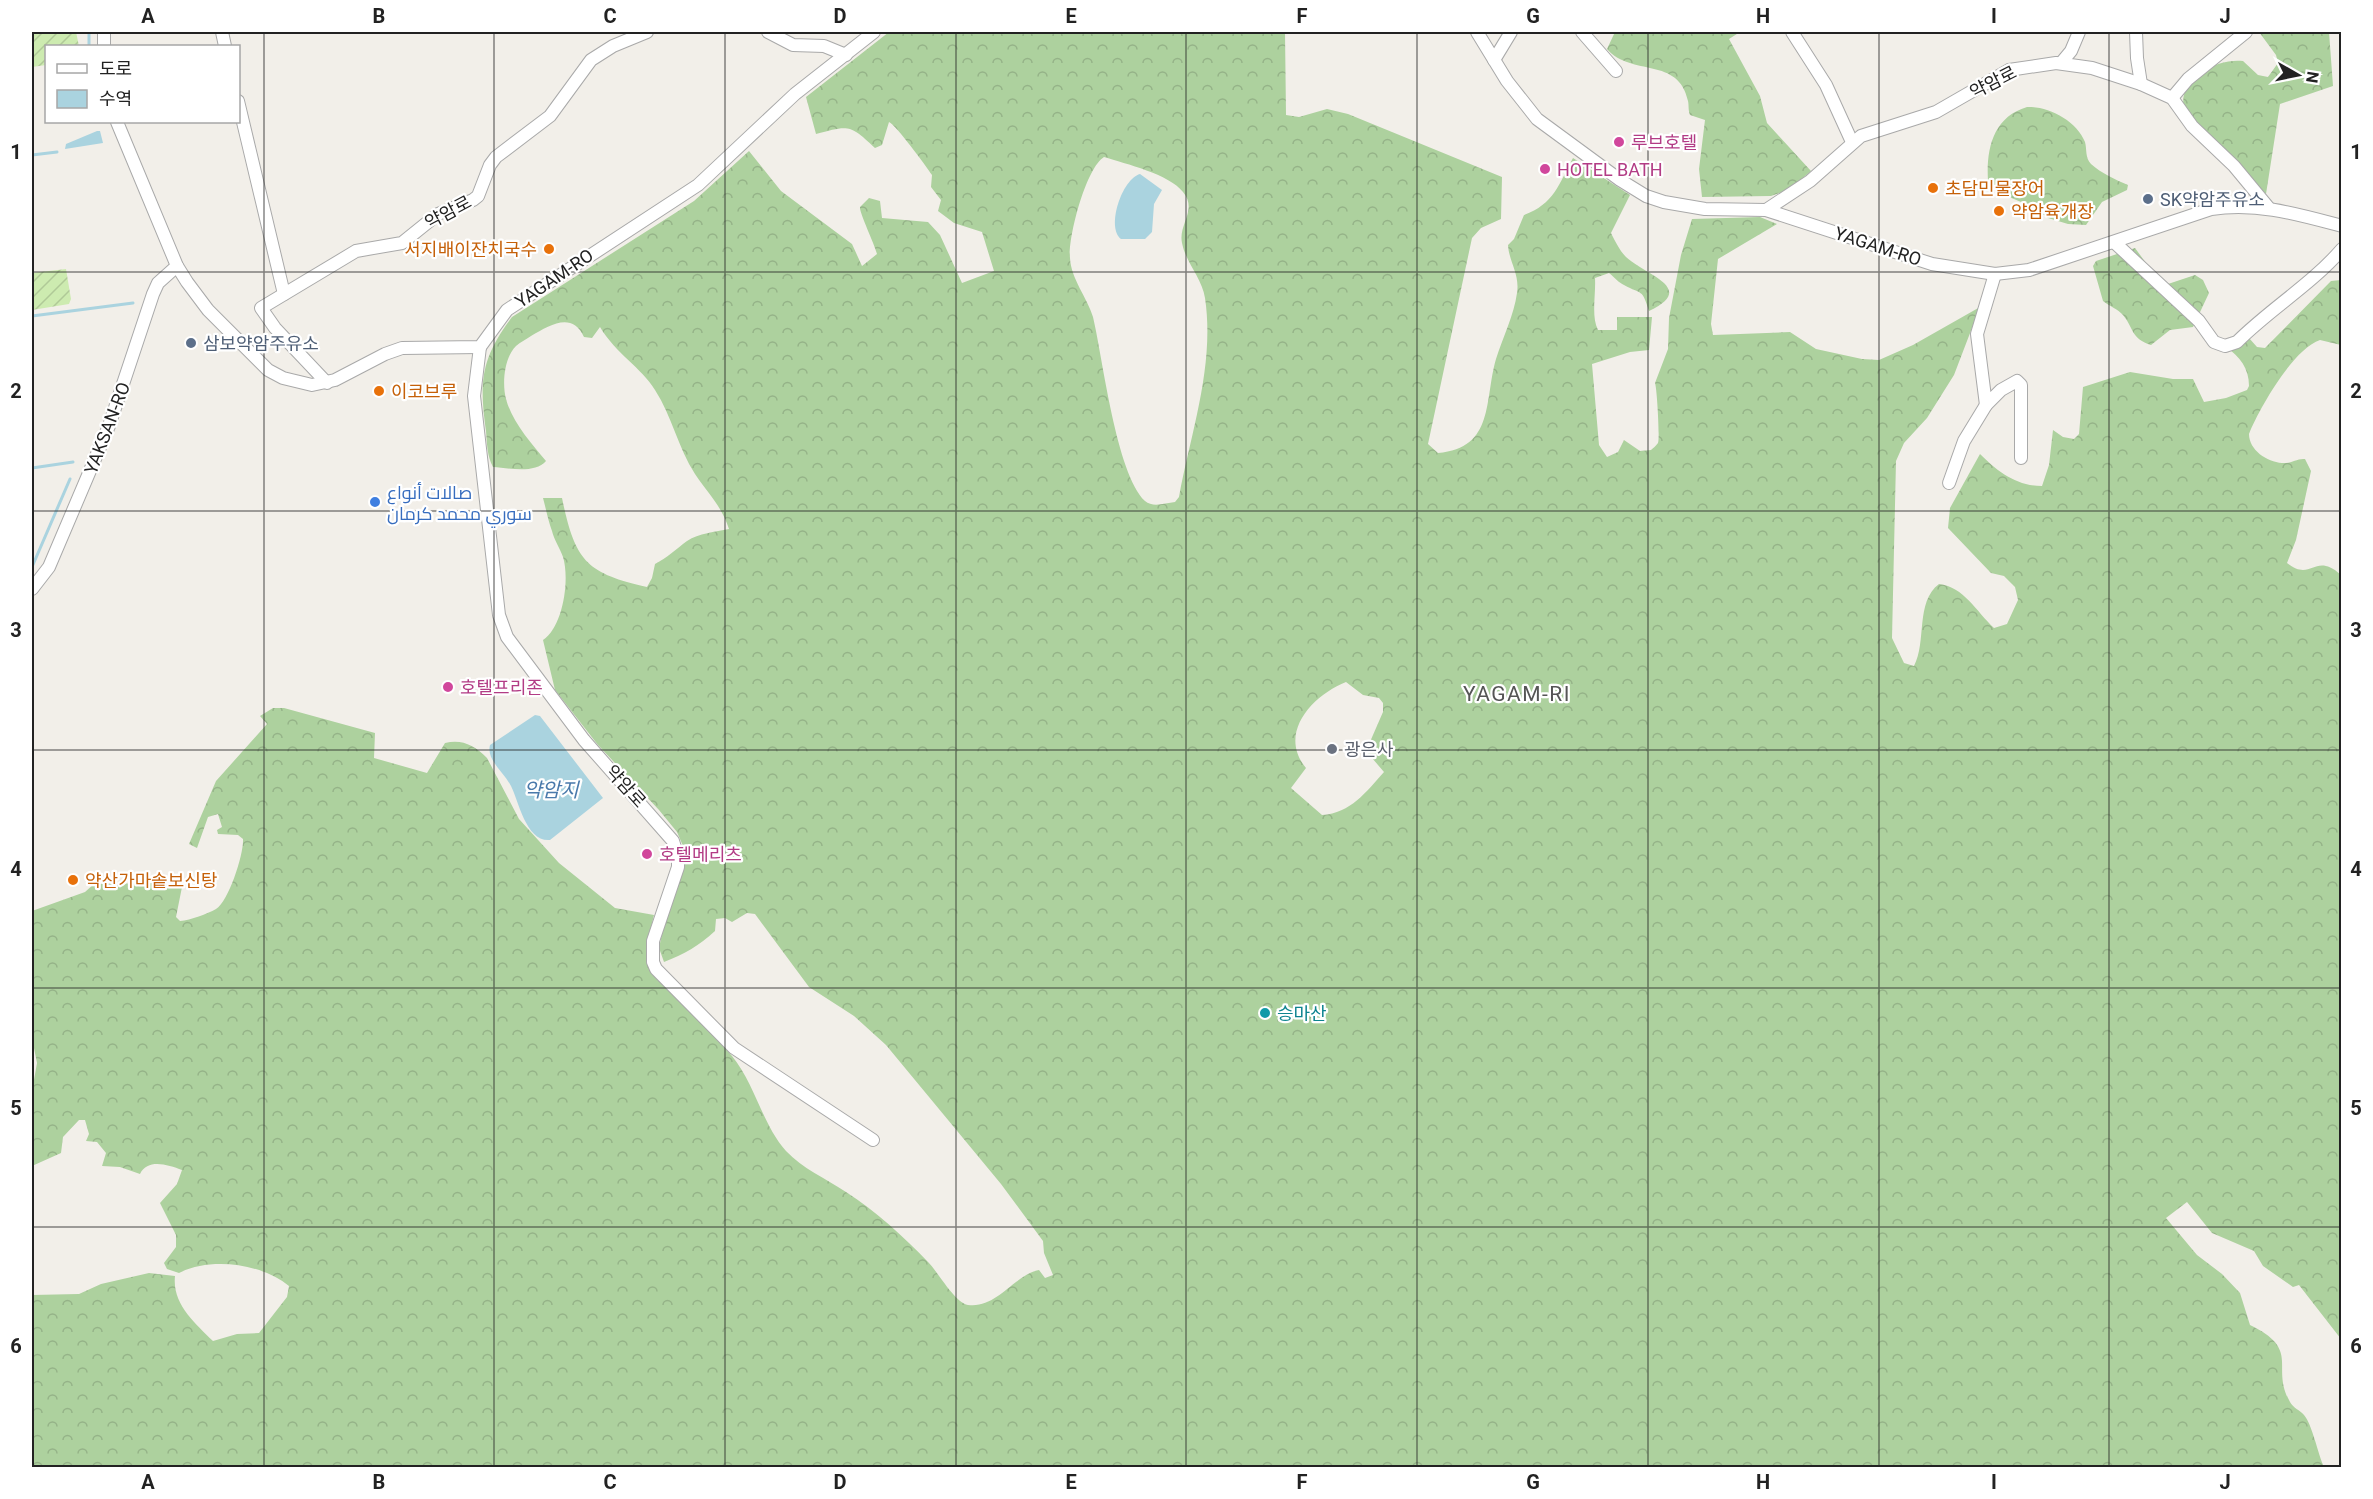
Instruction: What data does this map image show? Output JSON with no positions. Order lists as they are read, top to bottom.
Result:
{
  "streets": {
    "street": ["약암로", "YAGAM-RO", "YAKSAN-RO"]
  },
  "crossings": [
    ["약암로", "YAGAM-RO"]
  ],
  "districts": ["YAGAM-RI"],
  "water": ["약암지"],
  "places": [
    "루브호텔",
    "HOTEL BATH",
    "초담민물장어",
    "SK약암주유소",
    "약암육개장",
    "서지배이잔치국수",
    "삼보약암주유소",
    "이코브루",
    "صالات أنواع سوري محمد كرمان",
    "호텔프리존",
    "광은사",
    "호텔메리츠",
    "약산가마솥보신탕",
    "승마산"
  ],
  "legend": ["도로", "수역"],
  "north": "right",
  "grid": {
    "columns": [
      "A",
      "B",
      "C",
      "D",
      "E",
      "F",
      "G",
      "H",
      "I",
      "J"
    ],
    "rows": [
      "1",
      "2",
      "3",
      "4",
      "5",
      "6"
    ]
  }
}
